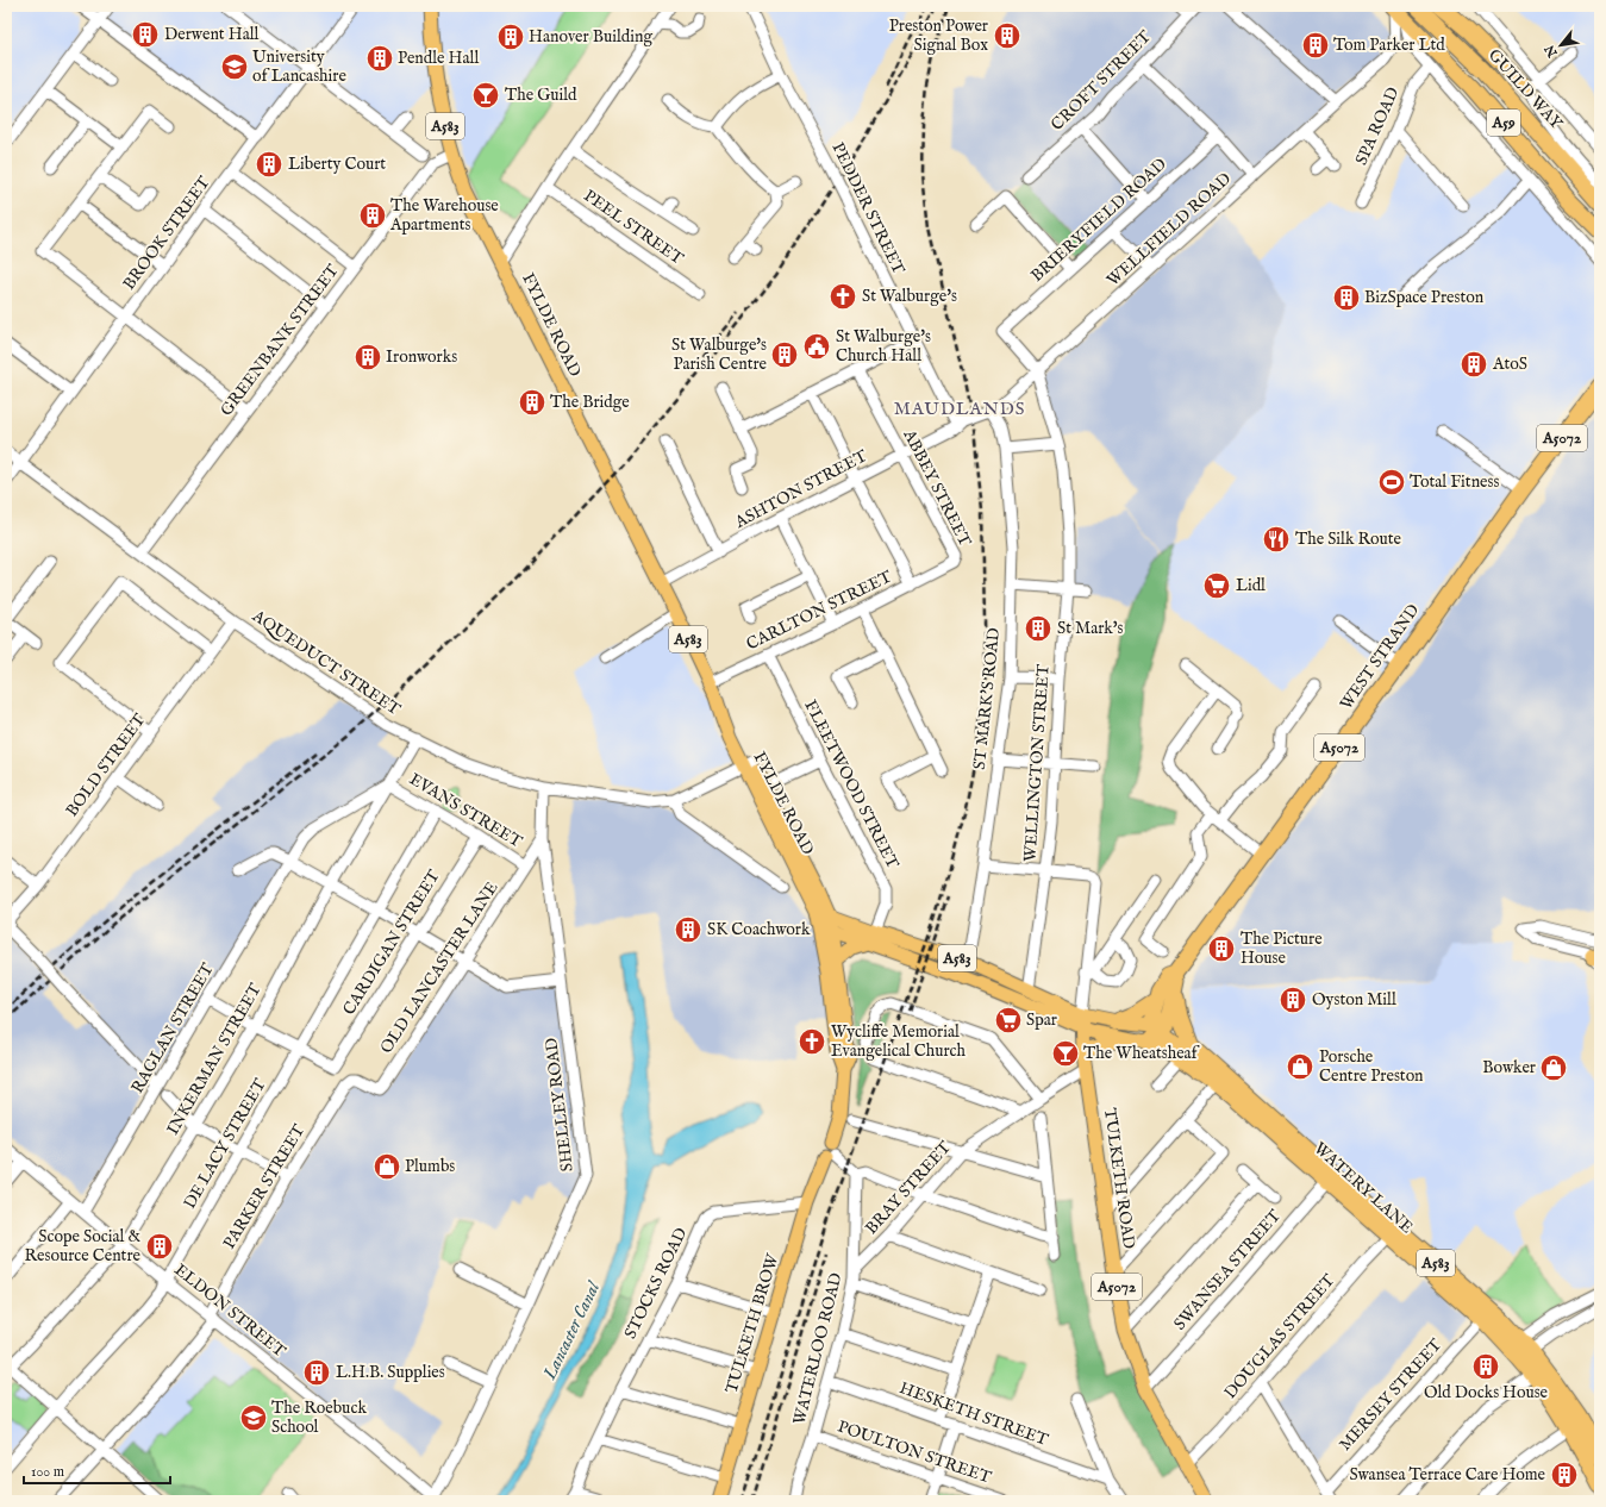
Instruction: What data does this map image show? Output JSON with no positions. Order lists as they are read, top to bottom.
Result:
{
  "streets": {
    "highway": [
      "GUILD WAY",
      "A59",
      "A583",
      "A5072",
      "WEST STRAND",
      "WATERY LANE"
    ],
    "main road": ["FYLDE ROAD", "TULKETH ROAD", "TULKETH BROW"],
    "street": [
      "CROFT STREET",
      "SPA ROAD",
      "PEDDER STREET",
      "BRIERYFIELD ROAD",
      "PEEL STREET",
      "WELLFIELD ROAD",
      "BROOK STREET",
      "GREENBANK STREET",
      "ABBEY STREET",
      "ASHTON STREET",
      "CARLTON STREET",
      "AQUEDUCT STREET",
      "ST MARK'S ROAD",
      "WELLINGTON STREET",
      "BOLD STREET",
      "FLEETWOOD STREET",
      "EVANS STREET",
      "CARDIGAN STREET",
      "OLD LANCASTER LANE",
      "RAGLAN STREET",
      "INKERMAN STREET",
      "SHELLEY ROAD",
      "DE LACY STREET",
      "PARKER STREET",
      "BRAY STREET",
      "SWANSEA STREET",
      "STOCKS ROAD",
      "ELDON STREET",
      "DOUGLAS STREET",
      "WATERLOO ROAD",
      "MERSEY STREET",
      "HESKETH STREET",
      "POULTON STREET"
    ]
  },
  "crossings": [
    ["A583", "FYLDE ROAD"],
    ["A583", "A5072"],
    ["A583", "ST MARK'S ROAD"],
    ["A583", "WELLINGTON STREET"],
    ["A583", "FLEETWOOD STREET"],
    ["A583", "TULKETH ROAD"],
    ["A583", "WATERY LANE"],
    ["A583", "TULKETH BROW"],
    ["PEDDER STREET", "WELLFIELD ROAD"],
    ["PEDDER STREET", "ASHTON STREET"],
    ["BRIERYFIELD ROAD", "WELLFIELD ROAD"],
    ["BRIERYFIELD ROAD", "WELLINGTON STREET"],
    ["WELLFIELD ROAD", "ASHTON STREET"],
    ["WELLFIELD ROAD", "ST MARK'S ROAD"],
    ["WELLFIELD ROAD", "WELLINGTON STREET"],
    ["BROOK STREET", "AQUEDUCT STREET"],
    ["FYLDE ROAD", "GREENBANK STREET"],
    ["FYLDE ROAD", "ASHTON STREET"],
    ["FYLDE ROAD", "CARLTON STREET"],
    ["FYLDE ROAD", "AQUEDUCT STREET"],
    ["FYLDE ROAD", "TULKETH BROW"],
    ["GREENBANK STREET", "AQUEDUCT STREET"],
    ["A5072", "WEST STRAND"],
    ["A5072", "TULKETH ROAD"],
    ["A5072", "WATERY LANE"],
    ["ABBEY STREET", "ASHTON STREET"],
    ["ABBEY STREET", "CARLTON STREET"],
    ["CARLTON STREET", "FLEETWOOD STREET"],
    ["WEST STRAND", "WATERY LANE"],
    ["AQUEDUCT STREET", "BOLD STREET"],
    ["AQUEDUCT STREET", "INKERMAN STREET"],
    ["AQUEDUCT STREET", "SHELLEY ROAD"],
    ["BOLD STREET", "RAGLAN STREET"],
    ["EVANS STREET", "CARDIGAN STREET"],
    ["EVANS STREET", "OLD LANCASTER LANE"],
    ["EVANS STREET", "RAGLAN STREET"],
    ["EVANS STREET", "INKERMAN STREET"],
    ["EVANS STREET", "DE LACY STREET"],
    ["CARDIGAN STREET", "DE LACY STREET"],
    ["OLD LANCASTER LANE", "SHELLEY ROAD"],
    ["OLD LANCASTER LANE", "PARKER STREET"],
    ["RAGLAN STREET", "INKERMAN STREET"],
    ["RAGLAN STREET", "ELDON STREET"],
    ["INKERMAN STREET", "ELDON STREET"],
    ["SHELLEY ROAD", "ELDON STREET"],
    ["DE LACY STREET", "ELDON STREET"],
    ["TULKETH ROAD", "BRAY STREET"],
    ["TULKETH ROAD", "WATERY LANE"],
    ["TULKETH ROAD", "SWANSEA STREET"],
    ["TULKETH ROAD", "DOUGLAS STREET"],
    ["PARKER STREET", "ELDON STREET"],
    ["BRAY STREET", "WATERLOO ROAD"],
    ["WATERY LANE", "SWANSEA STREET"],
    ["WATERY LANE", "DOUGLAS STREET"],
    ["WATERY LANE", "MERSEY STREET"],
    ["STOCKS ROAD", "TULKETH BROW"],
    ["WATERLOO ROAD", "HESKETH STREET"],
    ["WATERLOO ROAD", "POULTON STREET"]
  ],
  "districts": ["MAUDLANDS"],
  "water": ["Lancaster Canal"],
  "places": {
    "building": [
      "Derwent Hall",
      "Preston Power Signal Box",
      "Hanover Building",
      "Tom Parker Ltd",
      "Pendle Hall",
      "Liberty Court",
      "The Warehouse Apartments",
      "BizSpace Preston",
      "St Walburge's Parish Centre",
      "Ironworks",
      "AtoS",
      "The Bridge",
      "St Mark's",
      "SK Coachwork",
      "The Picture House",
      "Oyston Mill",
      "Scope Social & Resource Centre",
      "Old Docks House",
      "L.H.B. Supplies",
      "Swansea Terrace Care Home"
    ],
    "school or university": ["University of Lancashire", "The Roebuck School"],
    "bar": ["The Guild", "The Wheatsheaf"],
    "church": ["St Walburge's", "Wycliffe Memorial Evangelical Church"],
    "public building": ["St Walburge's Church Hall"],
    "sports": ["Total Fitness"],
    "restaurant": ["The Silk Route"],
    "supermarket": ["Lidl", "Spar"],
    "shop": ["Porsche Centre Preston", "Bowker", "Plumbs"]
  },
  "scale_bar": "100 m",
  "north": "bottom left"
}
